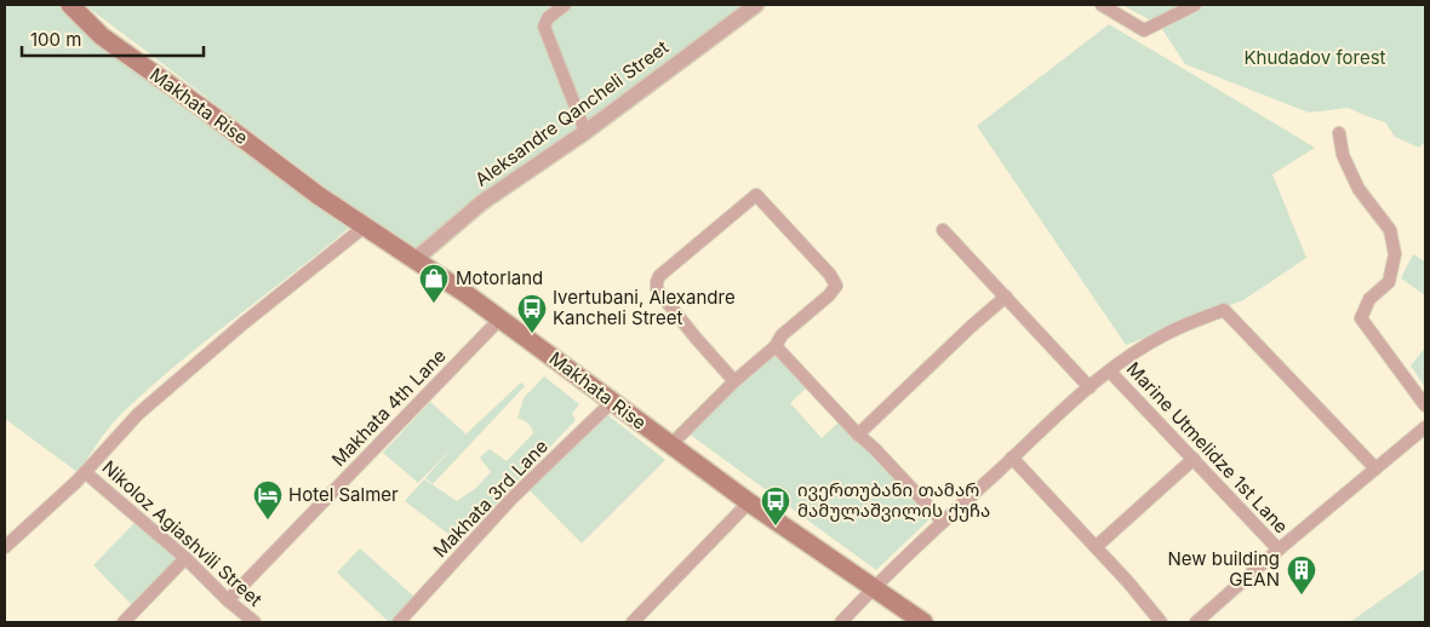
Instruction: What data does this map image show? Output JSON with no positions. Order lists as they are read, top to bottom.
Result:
{
  "streets": {
    "main road": ["Makhata Rise"],
    "street": [
      "Aleksandre Qancheli Street",
      "Makhata 4th Lane",
      "Marine Utmelidze 1st Lane",
      "Makhata 3rd Lane",
      "Nikoloz Agiashvili Street"
    ]
  },
  "crossings": [
    ["Makhata Rise", "Aleksandre Qancheli Street"],
    ["Makhata Rise", "Makhata 4th Lane"],
    ["Makhata Rise", "Makhata 3rd Lane"],
    ["Makhata 4th Lane", "Nikoloz Agiashvili Street"]
  ],
  "parks": ["Khudadov forest"],
  "places": {
    "shop": ["Motorland"],
    "bus stop": ["Ivertubani, Alexandre Kancheli Street", "ივერთუბანი თამარ მამულაშვილის ქუჩა"],
    "hotel": ["Hotel Salmer"],
    "building": ["New building GEAN"]
  },
  "scale_bar": "100 m"
}
